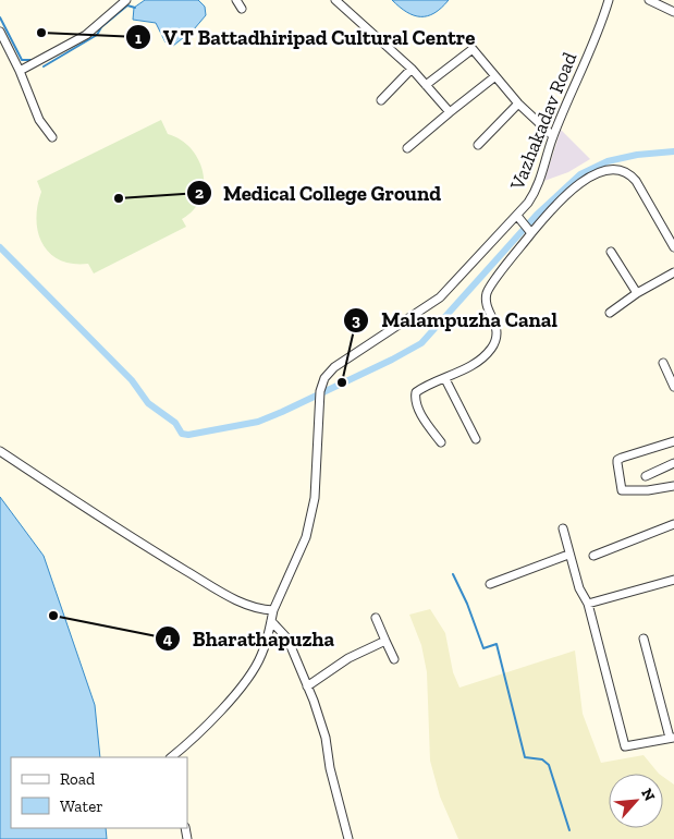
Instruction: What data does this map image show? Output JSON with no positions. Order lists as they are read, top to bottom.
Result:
{
  "streets": {
    "street": ["Vazhakadav Road"]
  },
  "places": [
    "V T Battadhiripad Cultural Centre",
    "Medical College Ground",
    "Malampuzha Canal",
    "Bharathapuzha"
  ],
  "legend": ["Road", "Water"],
  "north": "top right"
}
